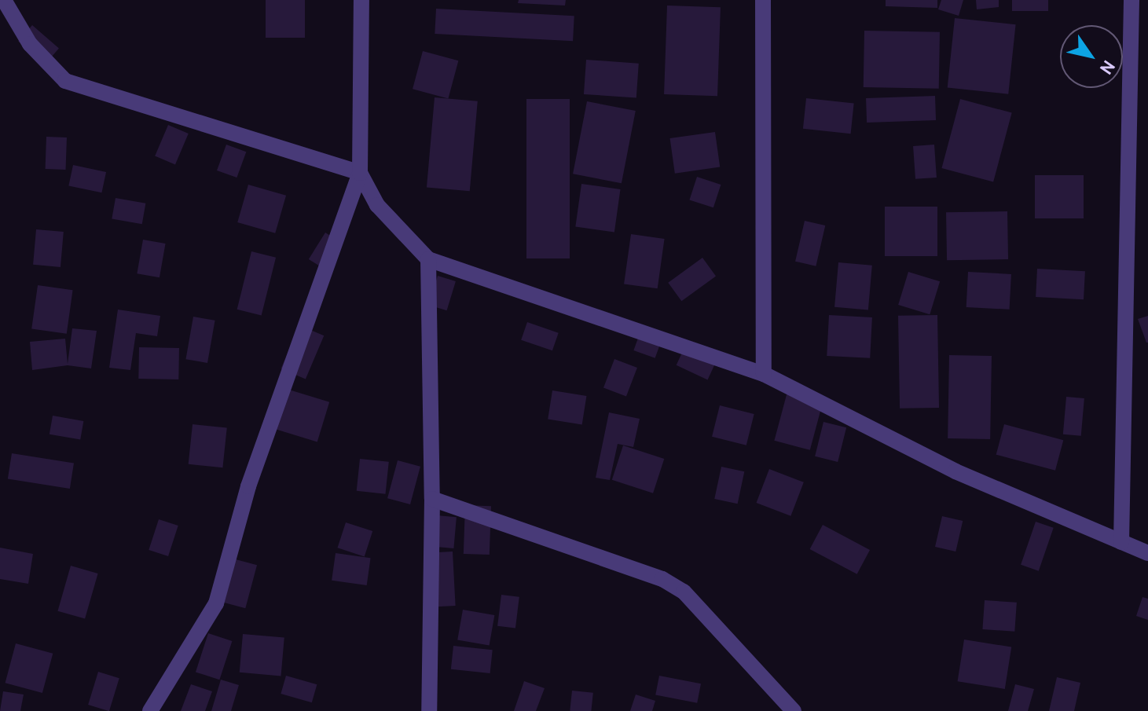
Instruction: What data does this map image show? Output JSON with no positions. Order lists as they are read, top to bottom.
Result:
{
  "north": "bottom right"
}
